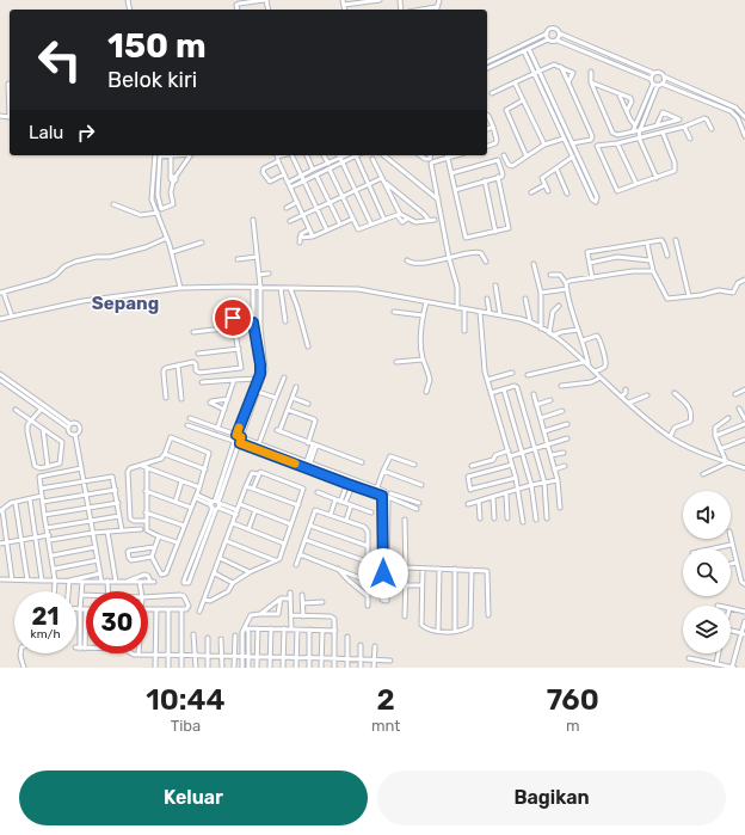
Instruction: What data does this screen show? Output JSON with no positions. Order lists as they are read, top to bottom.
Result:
{
  "districts": ["Sepang"],
  "page": {
    "turn": ["150 m", "Belok kiri"],
    "then": "Lalu",
    "speed": "21 km/h",
    "limit": "30",
    "eta": [
      "10:44",
      "Tiba",
      "2",
      "mnt",
      "760",
      "m"
    ],
    "buttons": ["Keluar", "Bagikan"]
  }
}
